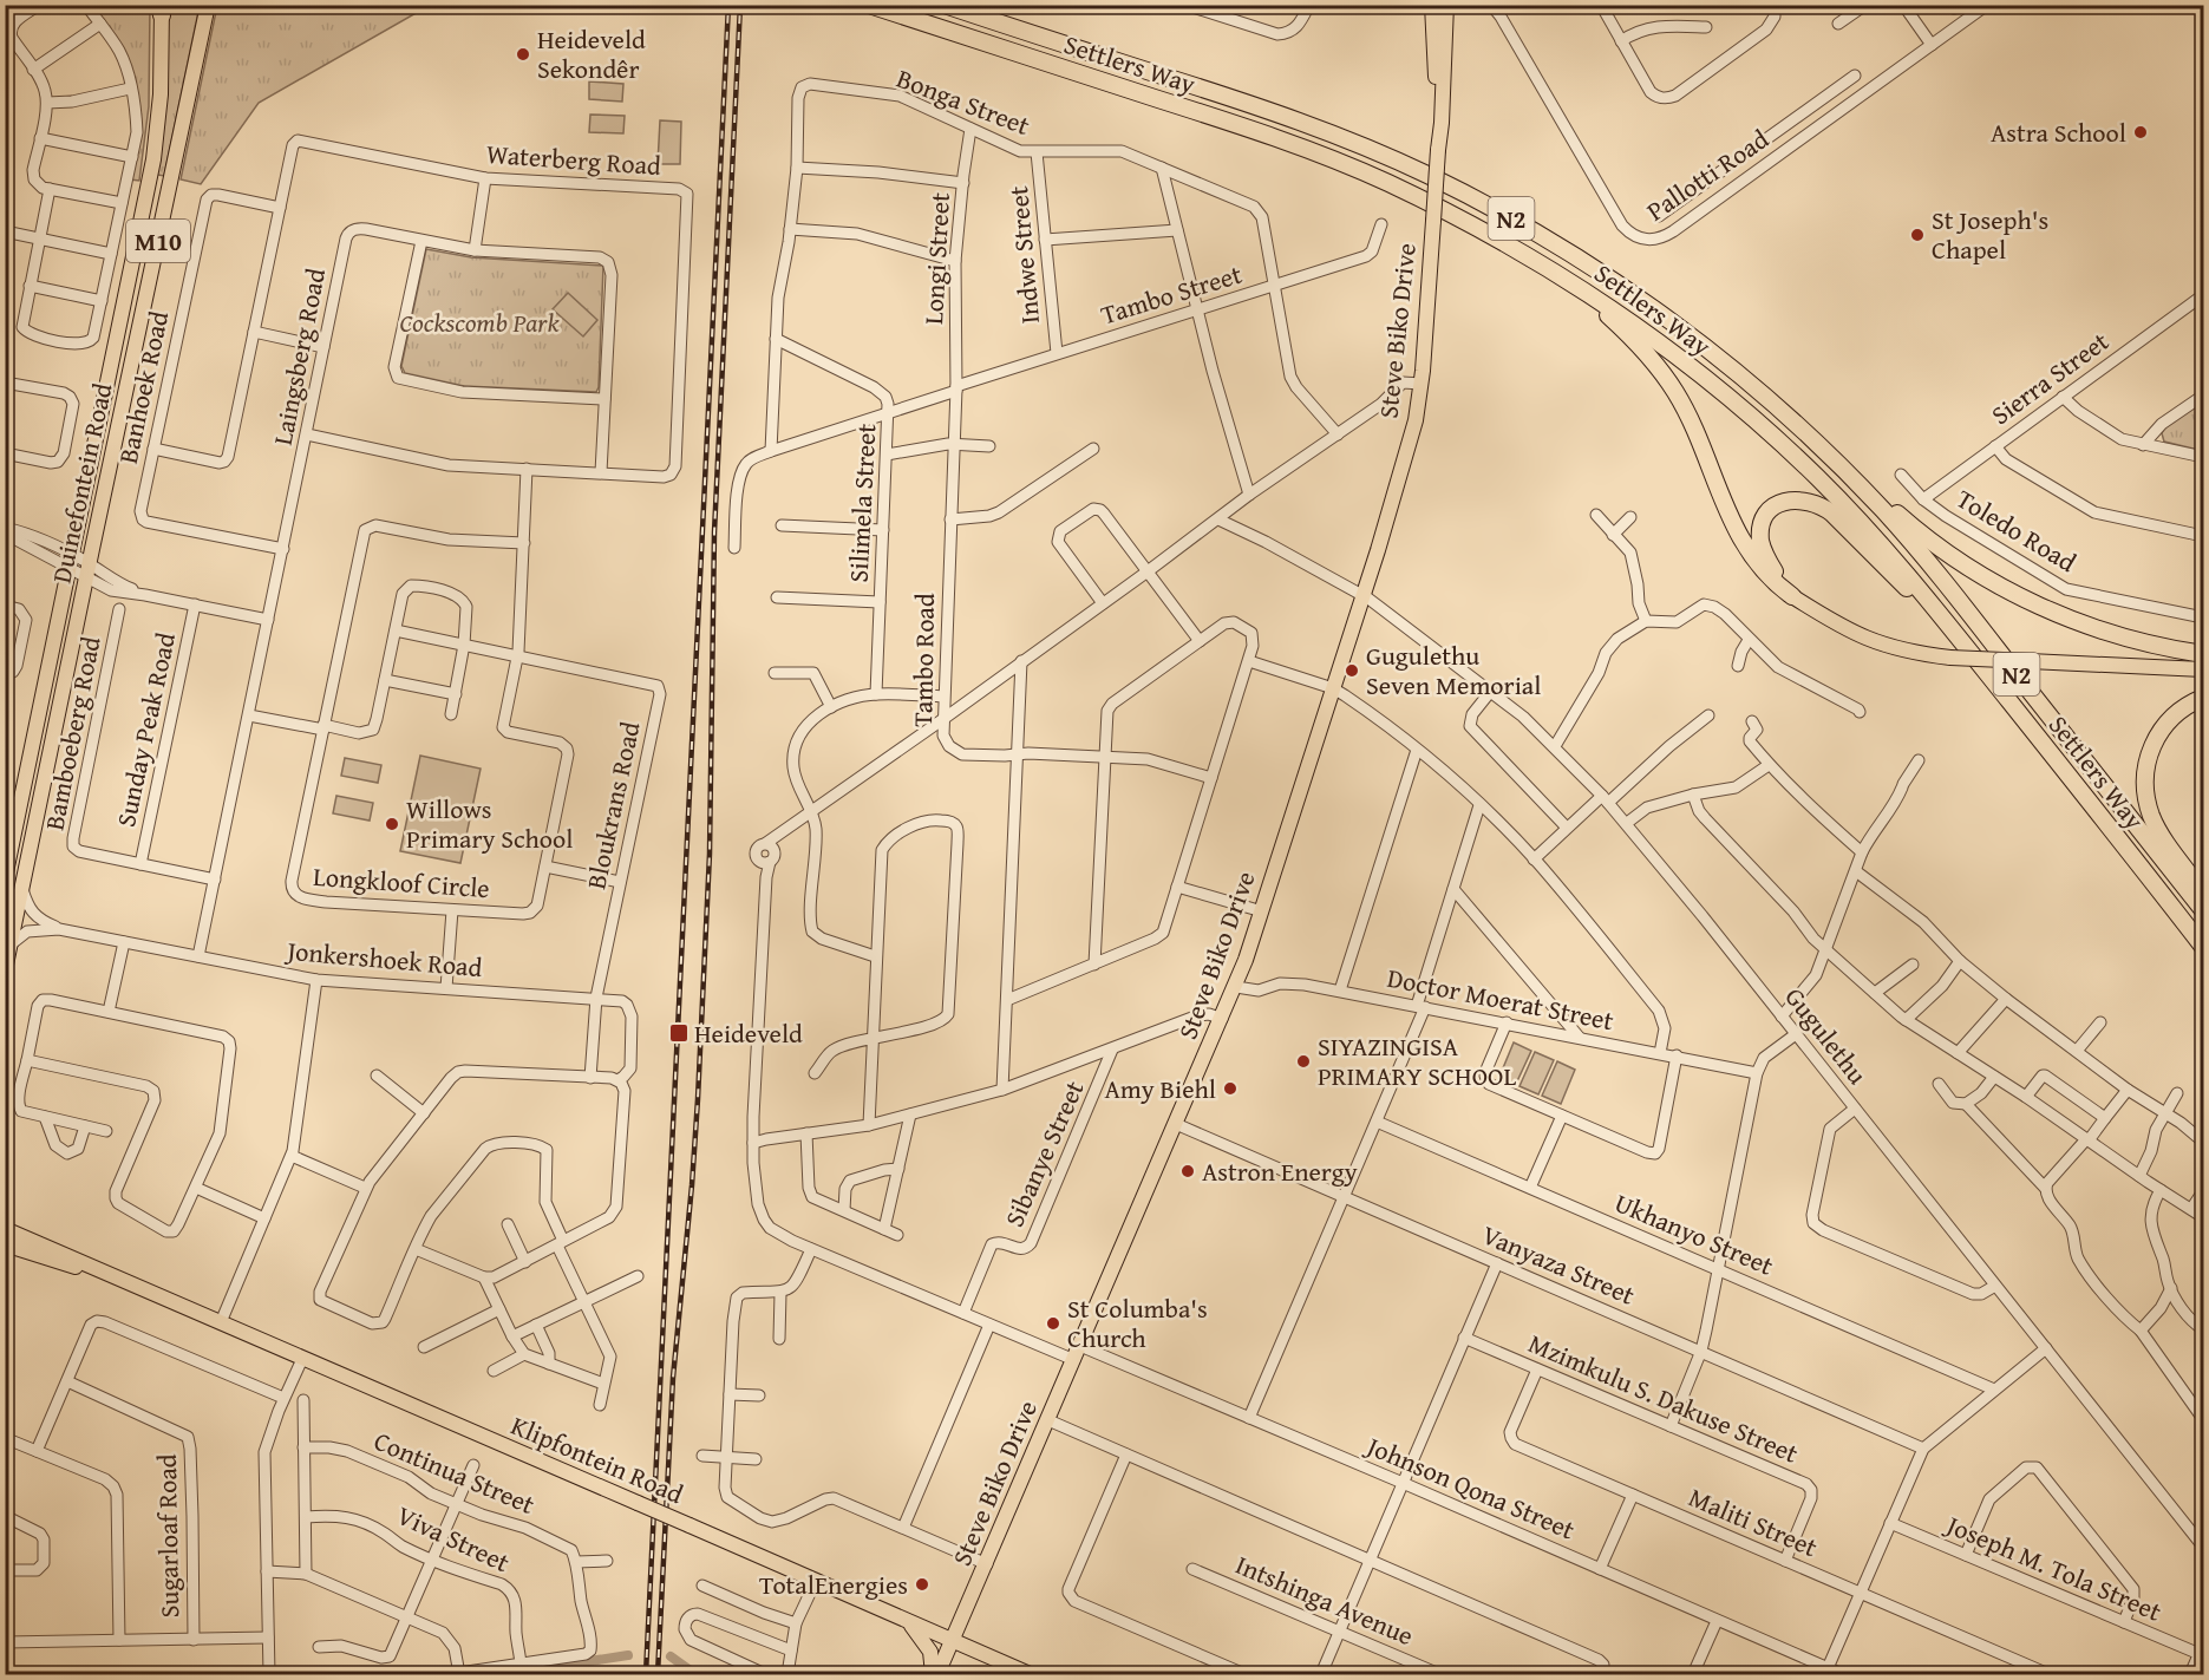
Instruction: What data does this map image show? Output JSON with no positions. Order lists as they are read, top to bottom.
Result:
{
  "streets": {
    "highway": ["Settlers Way", "N2"],
    "main road": [
      "M10",
      "Steve Biko Drive",
      "Duinefontein Road",
      "Klipfontein Road"
    ],
    "street": [
      "Bonga Street",
      "Waterberg Road",
      "Pallotti Road",
      "Indwe Street",
      "Longi Street",
      "Tambo Street",
      "Laingsberg Road",
      "Sierra Street",
      "Banhoek Road",
      "Silimela Street",
      "Toledo Road",
      "Tambo Road",
      "Sunday Peak Road",
      "Bamboeberg Road",
      "Bloukrans Road",
      "Longkloof Circle",
      "Jonkershoek Road",
      "Doctor Moerat Street",
      "Gugulethu",
      "Sibanye Street",
      "Ukhanyo Street",
      "Vanyaza Street",
      "Mzimkulu S. Dakuse Street",
      "Continua Street",
      "Johnson Qona Street",
      "Maliti Street",
      "Sugarloaf Road",
      "Viva Street",
      "Joseph M. Tola Street",
      "Intshinga Avenue"
    ]
  },
  "crossings": [
    ["Bonga Street", "Indwe Street"],
    ["Bonga Street", "Longi Street"],
    ["Bonga Street", "Tambo Street"],
    ["Bonga Street", "Silimela Street"],
    ["Waterberg Road", "Laingsberg Road"],
    ["Waterberg Road", "Banhoek Road"],
    ["Waterberg Road", "Longkloof Circle"],
    ["Indwe Street", "Tambo Street"],
    ["Longi Street", "Tambo Street"],
    ["Longi Street", "Tambo Road"],
    ["Tambo Street", "Silimela Street"],
    ["Tambo Street", "Tambo Road"],
    ["Steve Biko Drive", "Doctor Moerat Street"],
    ["Steve Biko Drive", "Gugulethu"],
    ["Steve Biko Drive", "Vanyaza Street"],
    ["Steve Biko Drive", "Klipfontein Road"],
    ["Steve Biko Drive", "Johnson Qona Street"],
    ["Laingsberg Road", "Banhoek Road"],
    ["Laingsberg Road", "Bamboeberg Road"],
    ["Laingsberg Road", "Jonkershoek Road"],
    ["Sierra Street", "Toledo Road"],
    ["Duinefontein Road", "Jonkershoek Road"],
    ["Sunday Peak Road", "Bamboeberg Road"],
    ["Bloukrans Road", "Longkloof Circle"],
    ["Bloukrans Road", "Jonkershoek Road"],
    ["Sibanye Street", "Johnson Qona Street"],
    ["Mzimkulu S. Dakuse Street", "Maliti Street"]
  ],
  "parks": ["Cockscomb Park"],
  "places": {
    "other": [
      "Heideveld Sekondêr",
      "Astra School",
      "St Joseph's Chapel",
      "Gugulethu Seven Memorial",
      "Willows Primary School",
      "SIYAZINGISA PRIMARY SCHOOL",
      "Amy Biehl",
      "Astron Energy",
      "St Columba's Church",
      "TotalEnergies"
    ],
    "transit": ["Heideveld"]
  }
}
